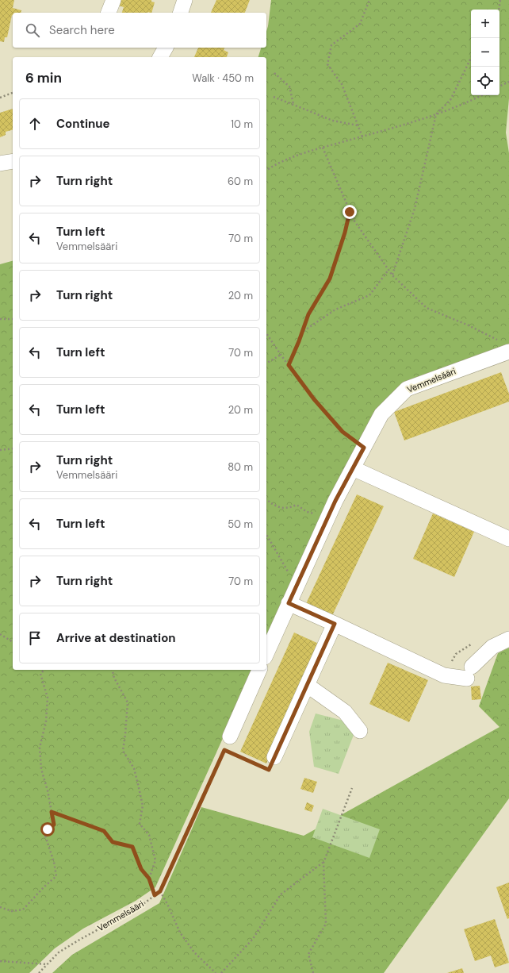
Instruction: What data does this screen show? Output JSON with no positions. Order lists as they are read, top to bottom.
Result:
{
  "streets": {
    "street": ["Vemmelsääri"]
  },
  "page": {
    "map_buttons": ["+", "−"],
    "search": "Search here",
    "heading": ["6 min", "Walk · 450 m"],
    "list": [
      ["Continue", "10 m"],
      ["Turn right", "60 m"],
      ["Turn left", "Vemmelsääri", "70 m"],
      ["Turn right", "20 m"],
      ["Turn left", "70 m"],
      ["Turn left", "20 m"],
      ["Turn right", "Vemmelsääri", "80 m"],
      ["Turn left", "50 m"],
      ["Turn right", "70 m"],
      "Arrive at destination"
    ]
  }
}
